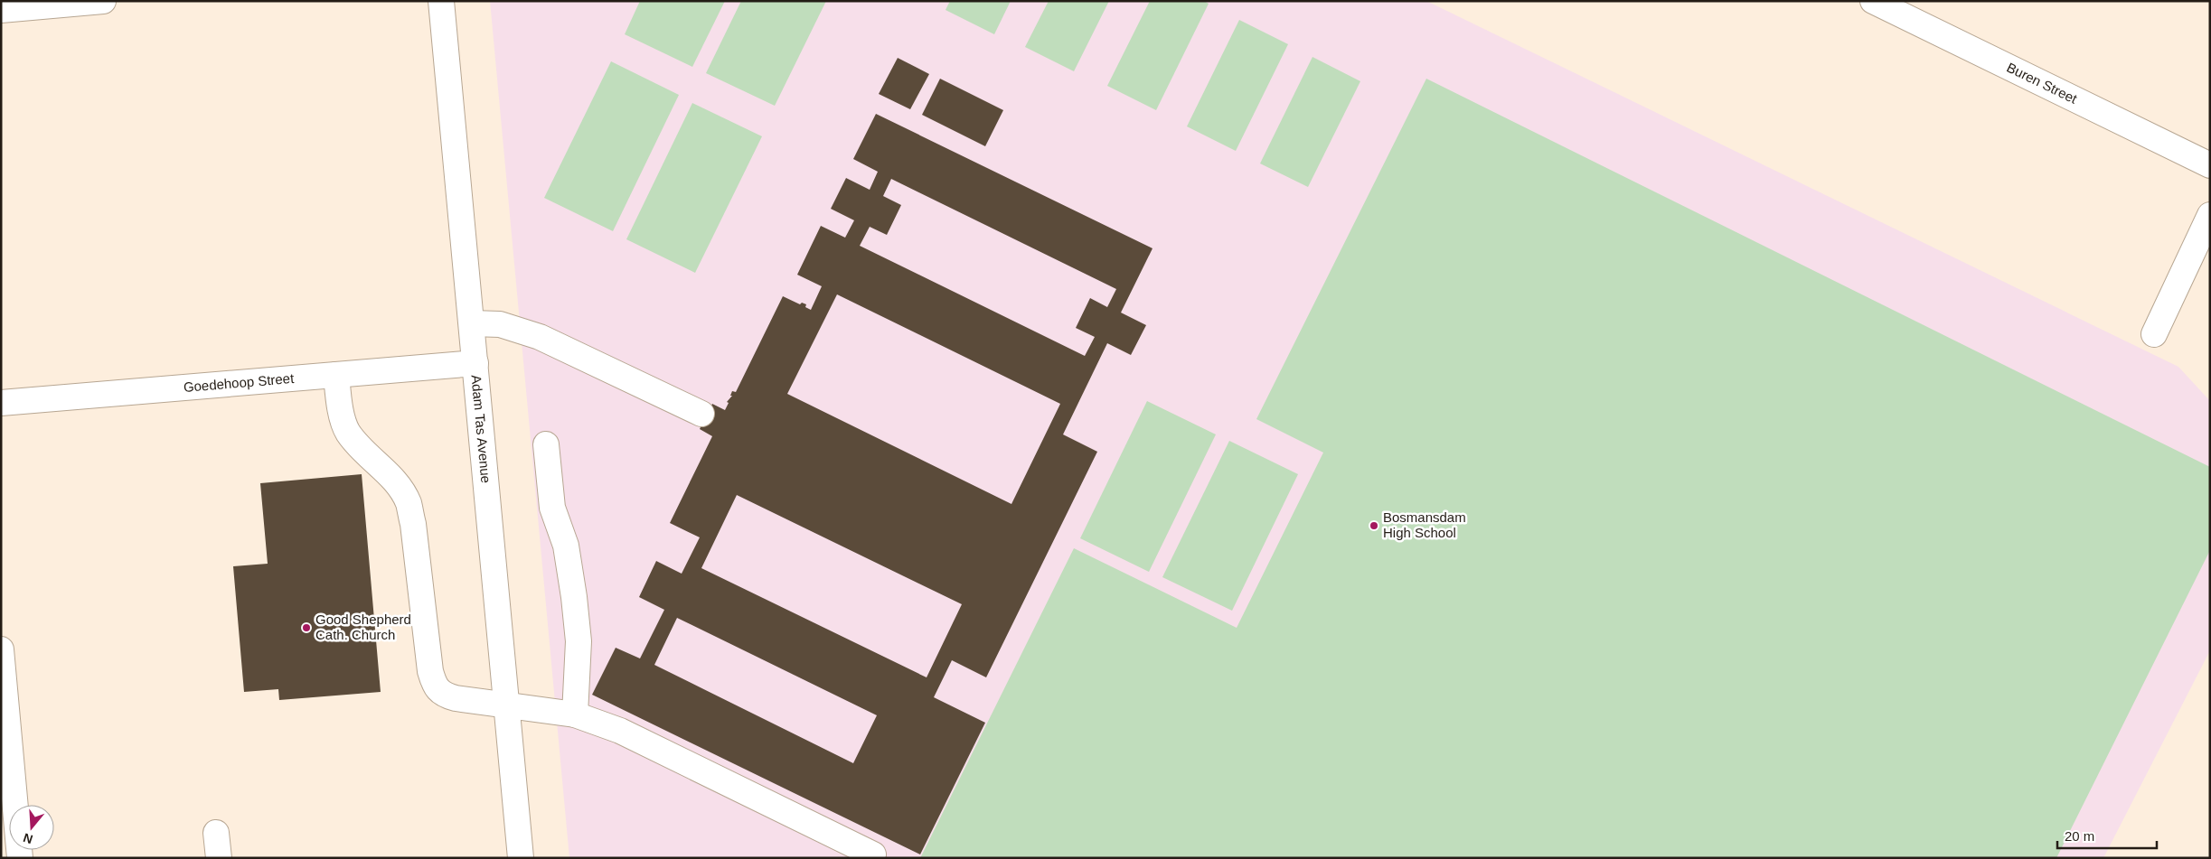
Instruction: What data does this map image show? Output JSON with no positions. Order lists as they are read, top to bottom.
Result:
{
  "streets": {
    "street": ["Buren Street", "Goedehoop Street", "Adam Tas Avenue"]
  },
  "crossings": [
    ["Goedehoop Street", "Adam Tas Avenue"]
  ],
  "places": ["Bosmansdam High School", "Good Shepherd Cath. Church"],
  "scale_bar": "20 m",
  "north": "bottom"
}
